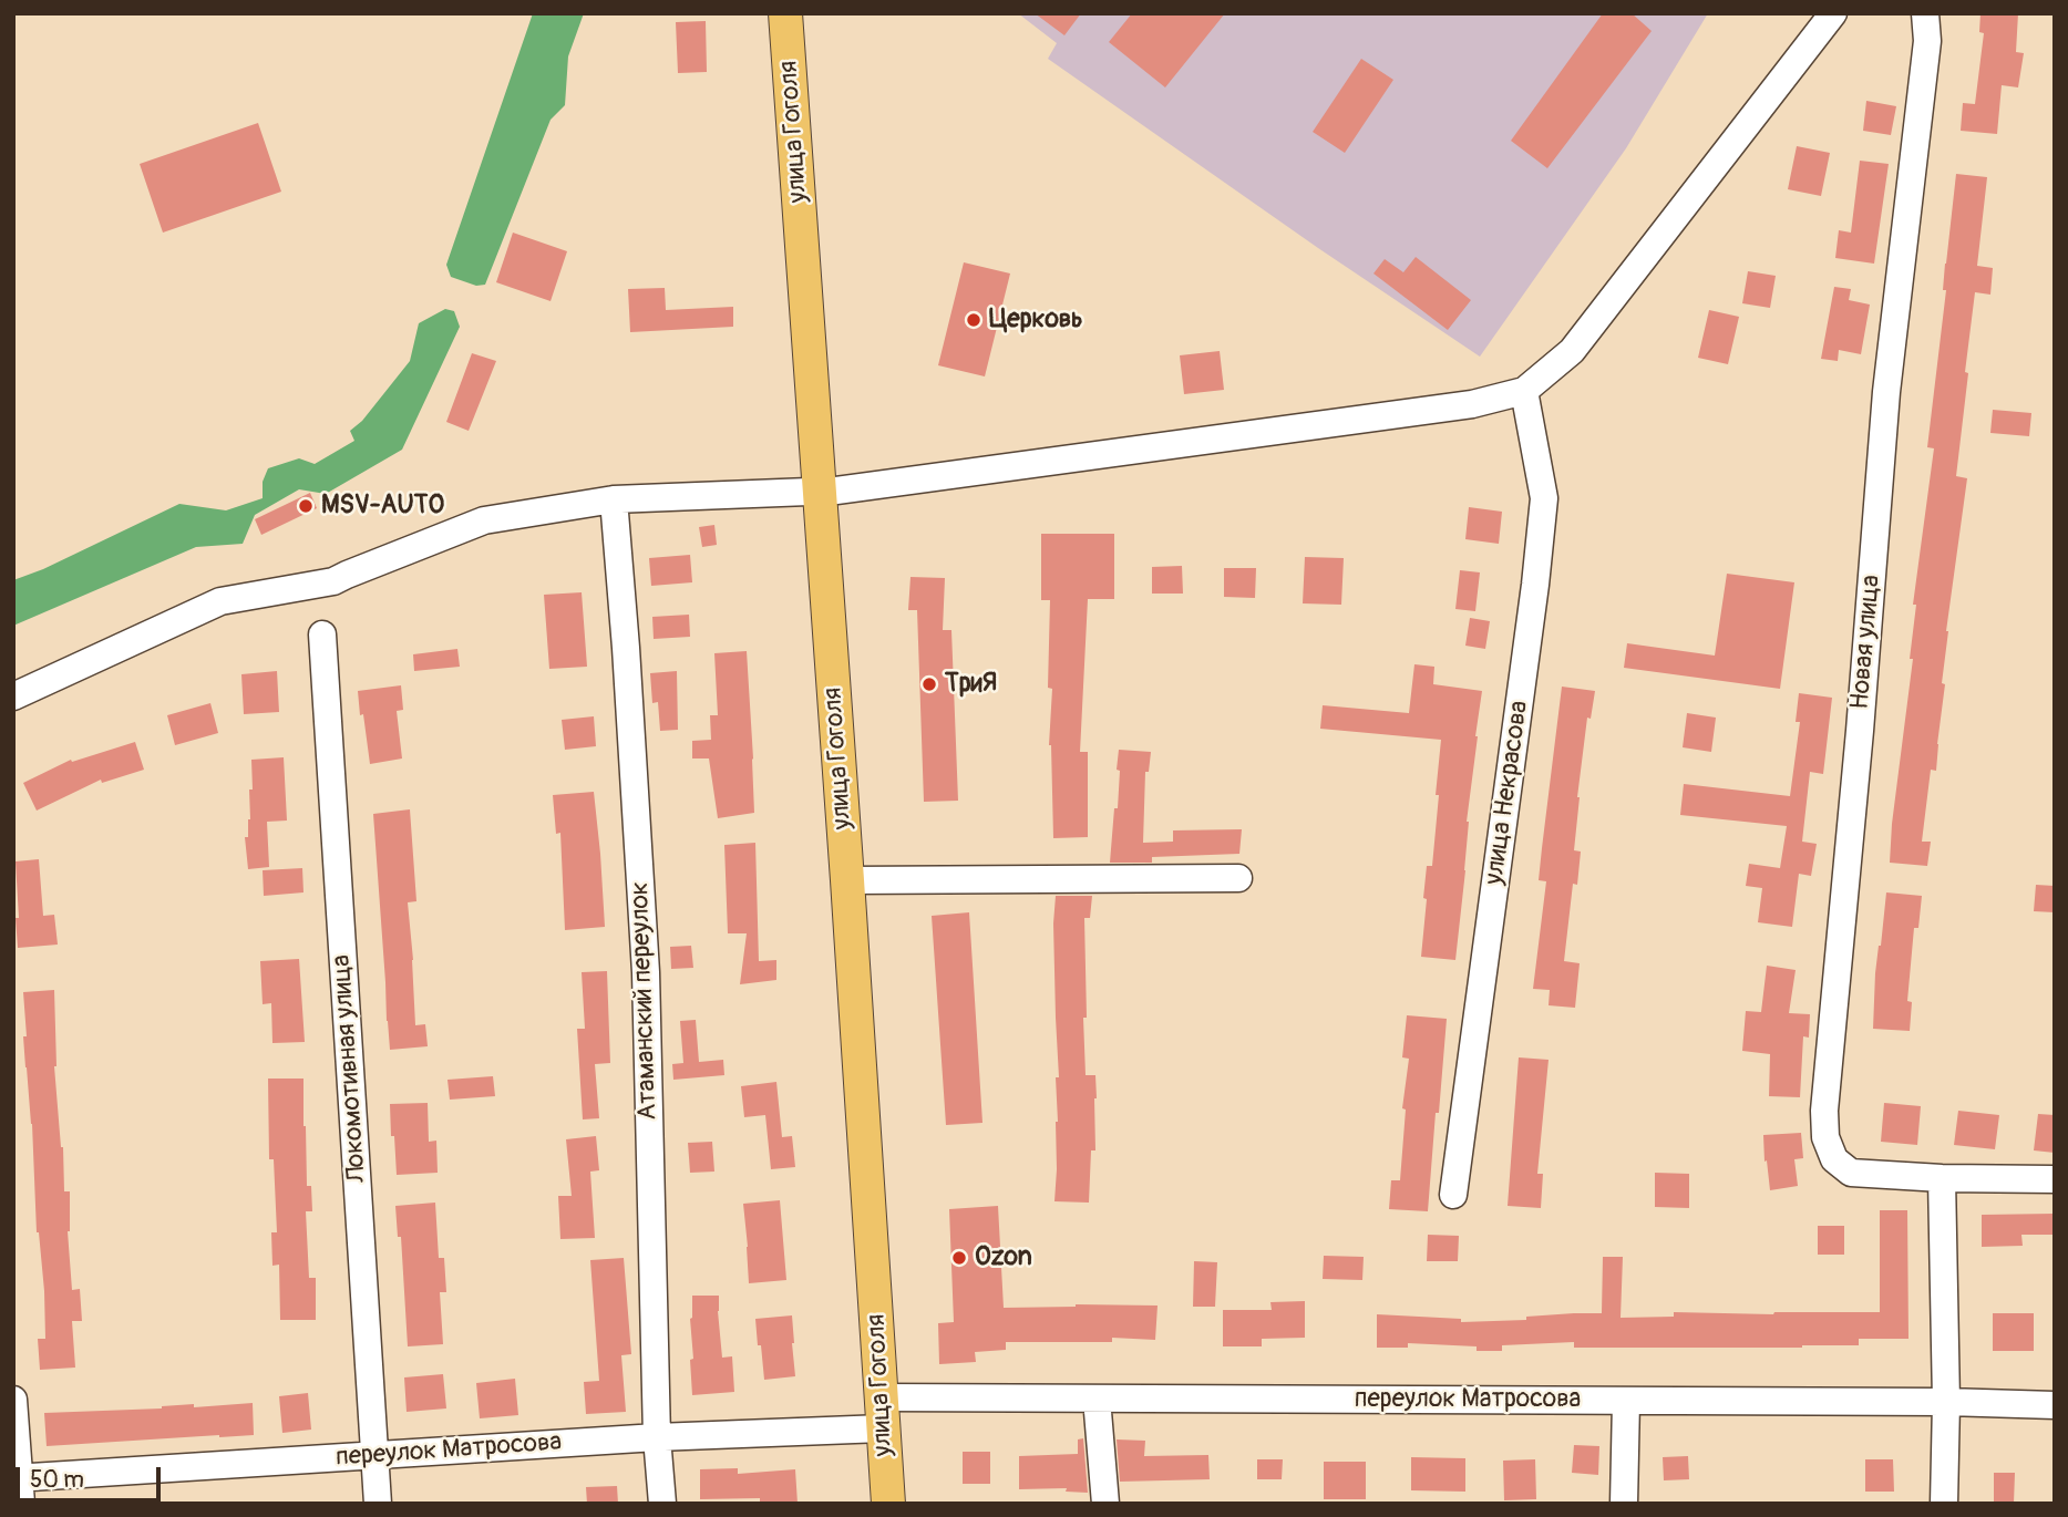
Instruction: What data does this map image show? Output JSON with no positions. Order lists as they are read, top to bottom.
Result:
{
  "streets": {
    "main road": ["улица Гоголя"],
    "street": [
      "Новая улица",
      "улица Некрасова",
      "Атаманский переулок",
      "Локомотивная улица",
      "переулок Матросова"
    ]
  },
  "crossings": [
    ["улица Гоголя", "переулок Матросова"],
    ["Атаманский переулок", "переулок Матросова"],
    ["Локомотивная улица", "переулок Матросова"]
  ],
  "places": [
    "Церковь",
    "MSV-AUTO",
    "ТриЯ",
    "Ozon"
  ],
  "scale_bar": "50 m"
}
